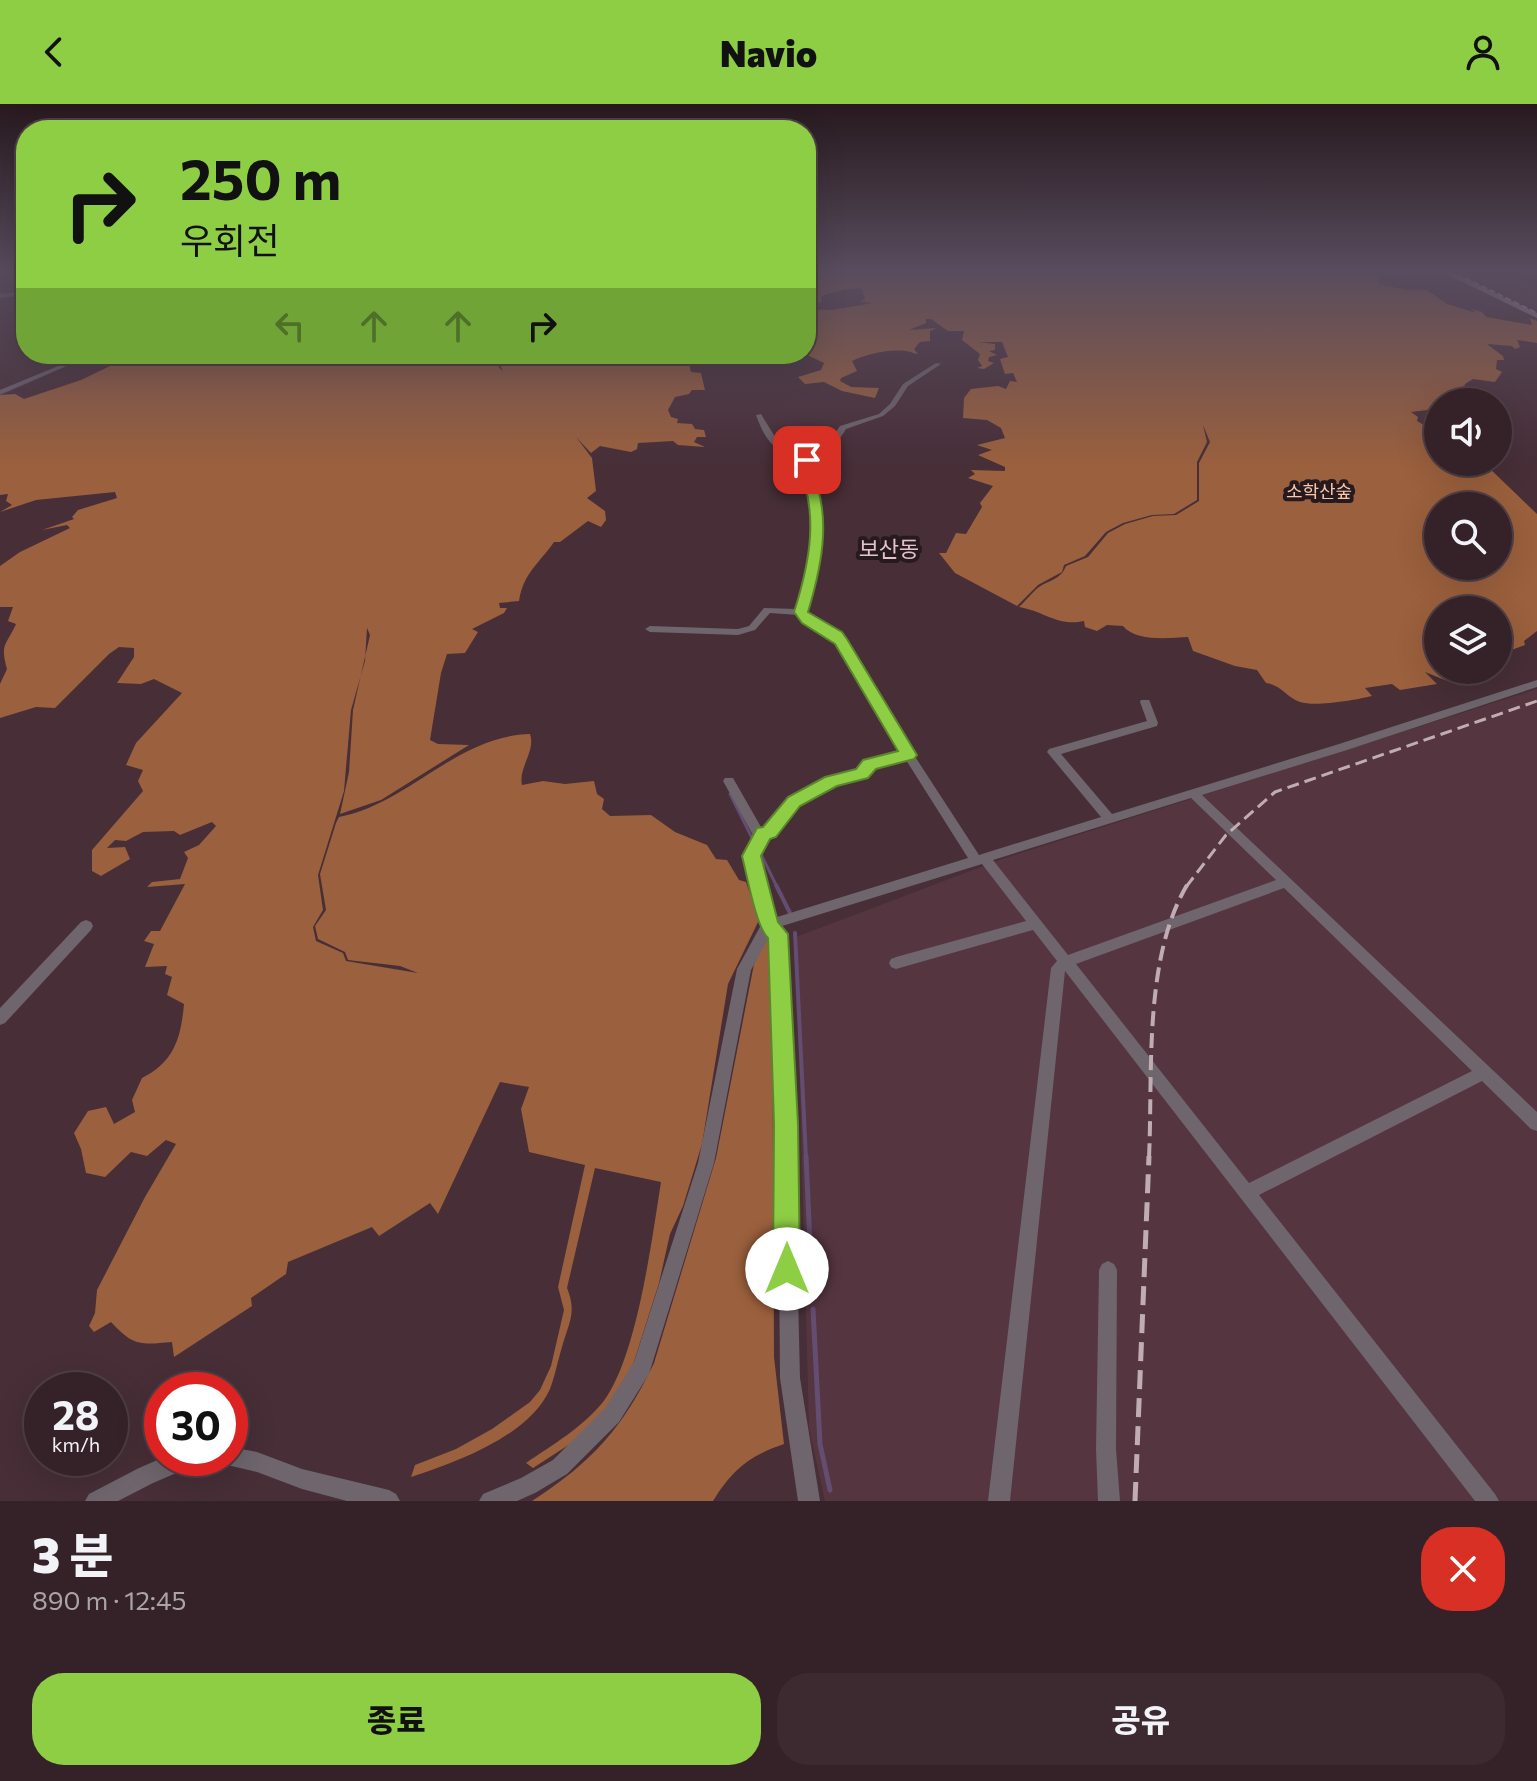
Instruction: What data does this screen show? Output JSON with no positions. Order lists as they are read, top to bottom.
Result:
{
  "districts": ["보산동"],
  "parks": ["소학산숲"],
  "page": {
    "header": "Navio",
    "turn": ["250 m", "우회전"],
    "speed": "28 km/h",
    "limit": "30",
    "heading": ["3 분", "890 m · 12:45"],
    "buttons": ["종료", "공유"]
  }
}
